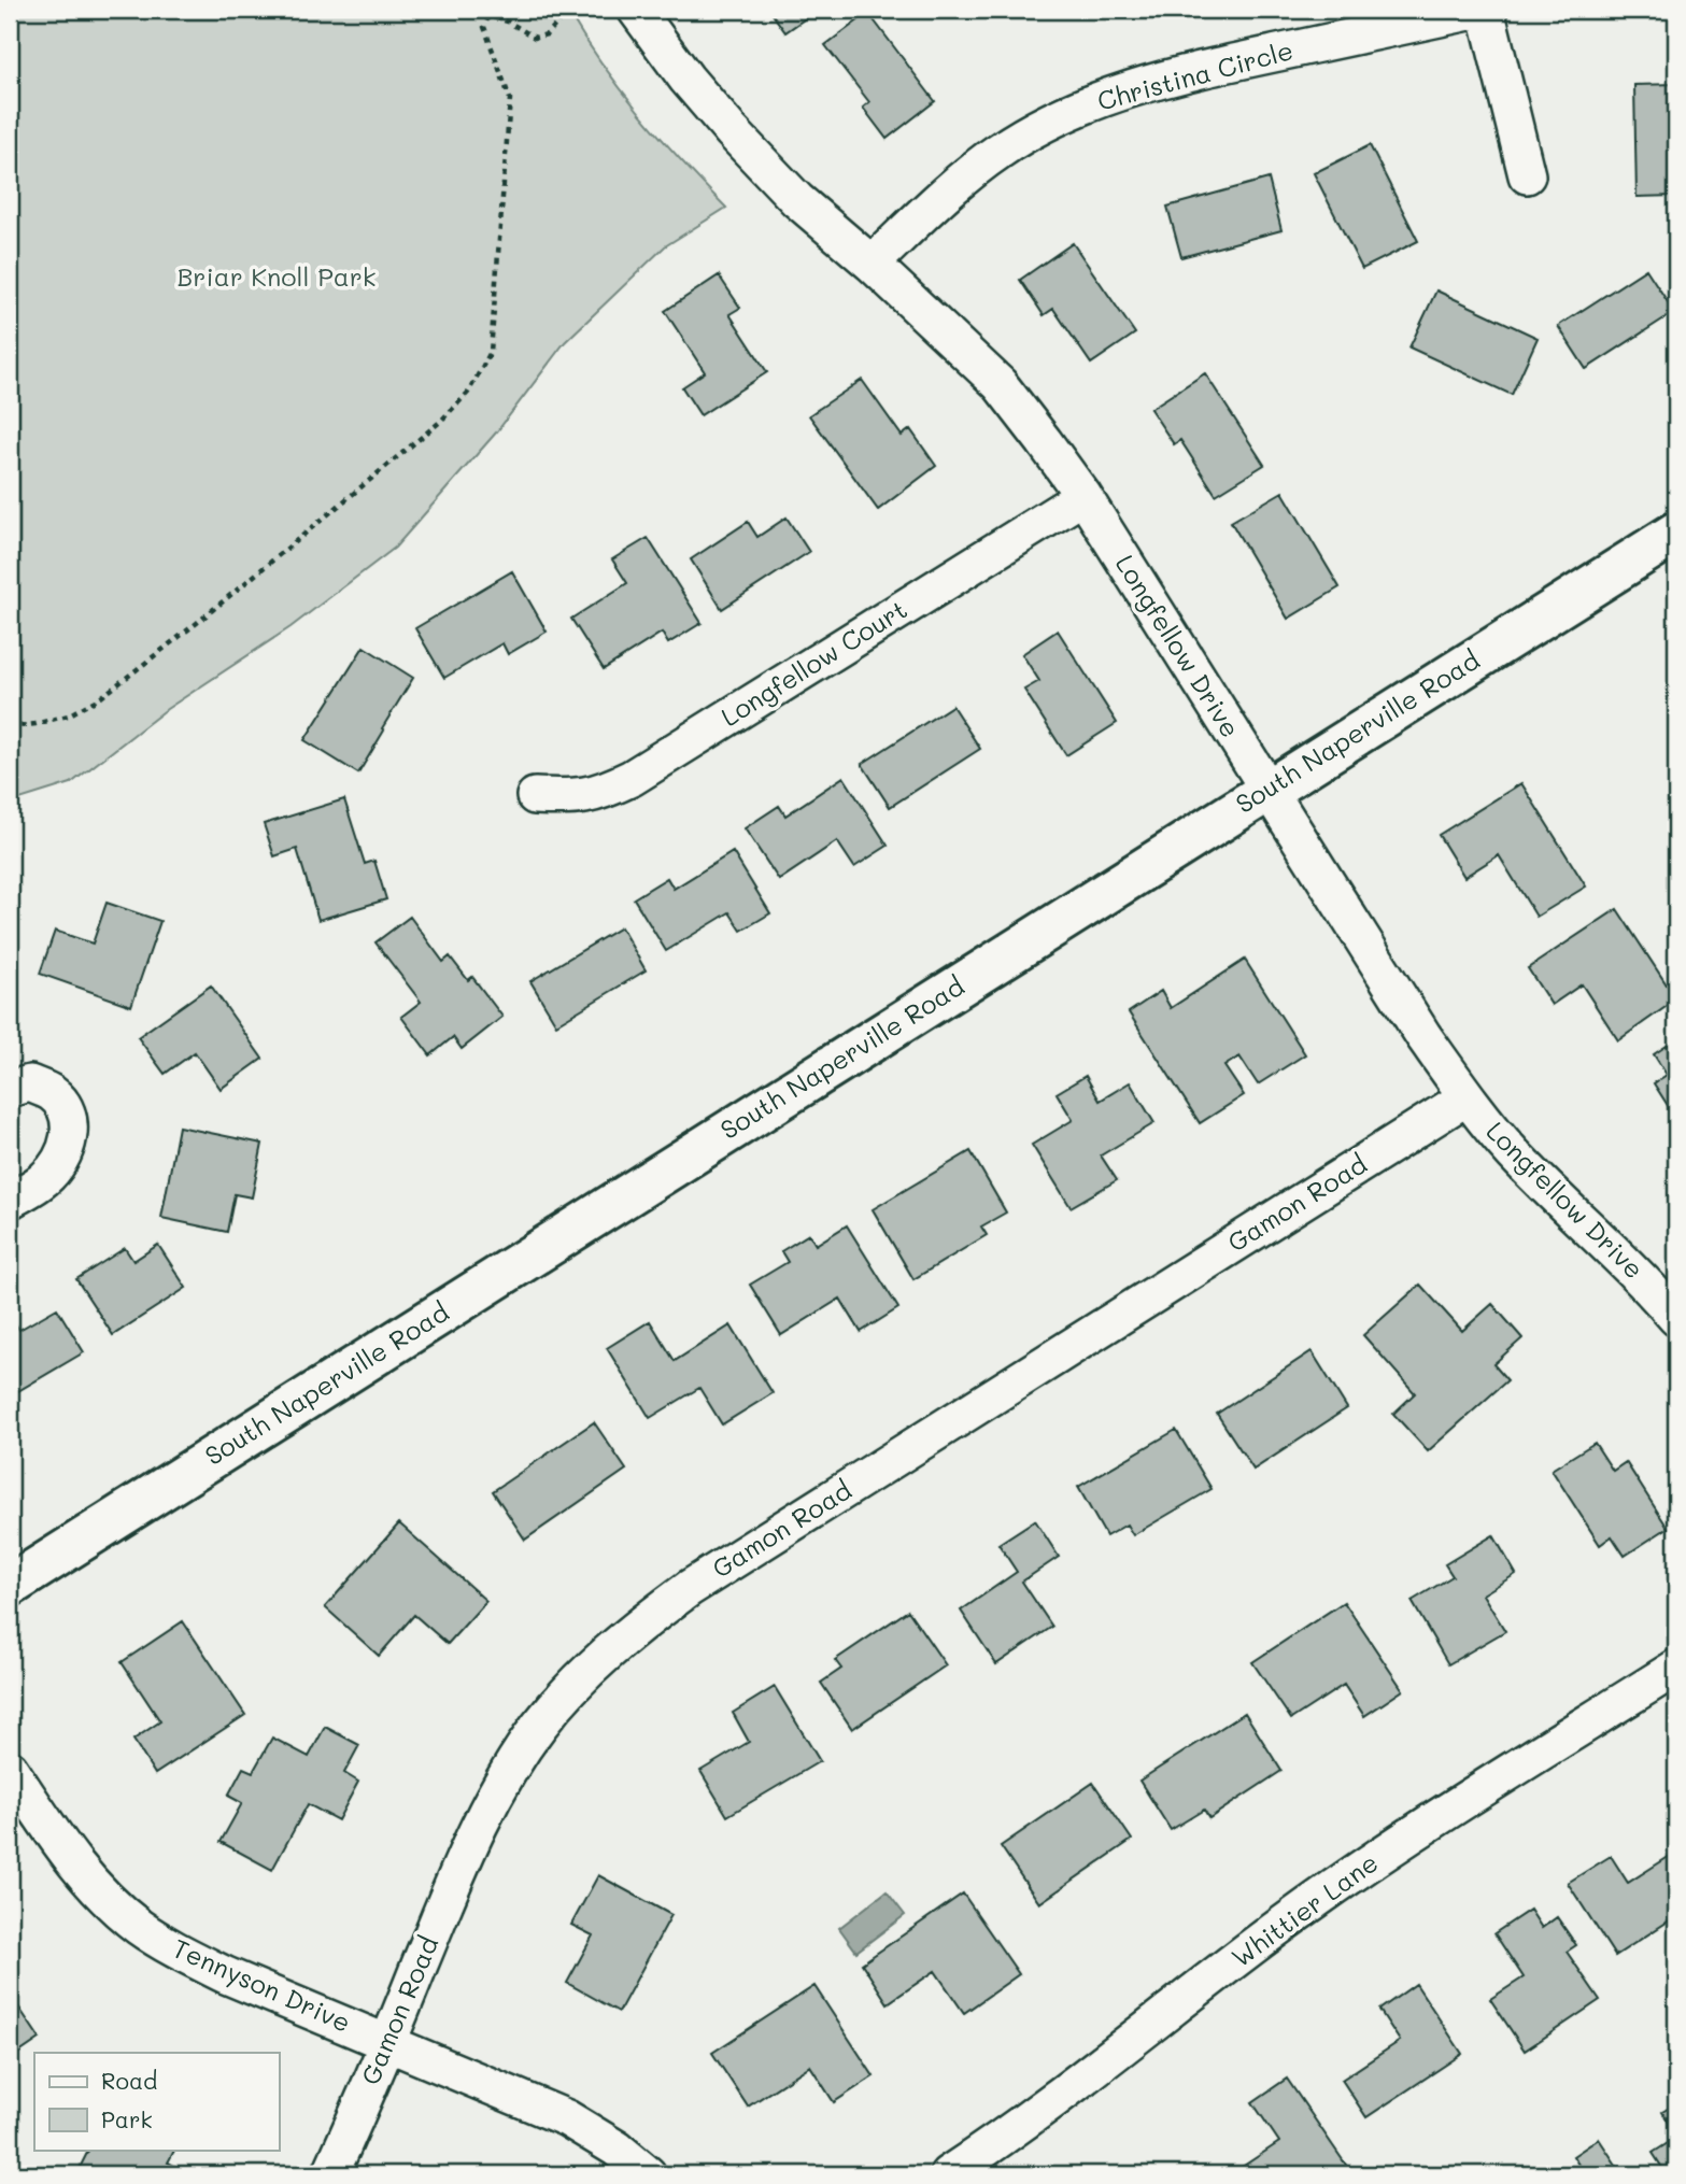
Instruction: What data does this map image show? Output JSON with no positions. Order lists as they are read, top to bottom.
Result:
{
  "streets": {
    "main road": ["South Naperville Road"],
    "street": [
      "Christina Circle",
      "Longfellow Drive",
      "Longfellow Court",
      "Gamon Road",
      "Whittier Lane",
      "Tennyson Drive"
    ]
  },
  "crossings": [
    ["Christina Circle", "Longfellow Drive"],
    ["Longfellow Drive", "Longfellow Court"],
    ["Longfellow Drive", "South Naperville Road"],
    ["Longfellow Drive", "Gamon Road"],
    ["Gamon Road", "Tennyson Drive"]
  ],
  "parks": ["Briar Knoll Park"],
  "legend": ["Road", "Park"]
}
